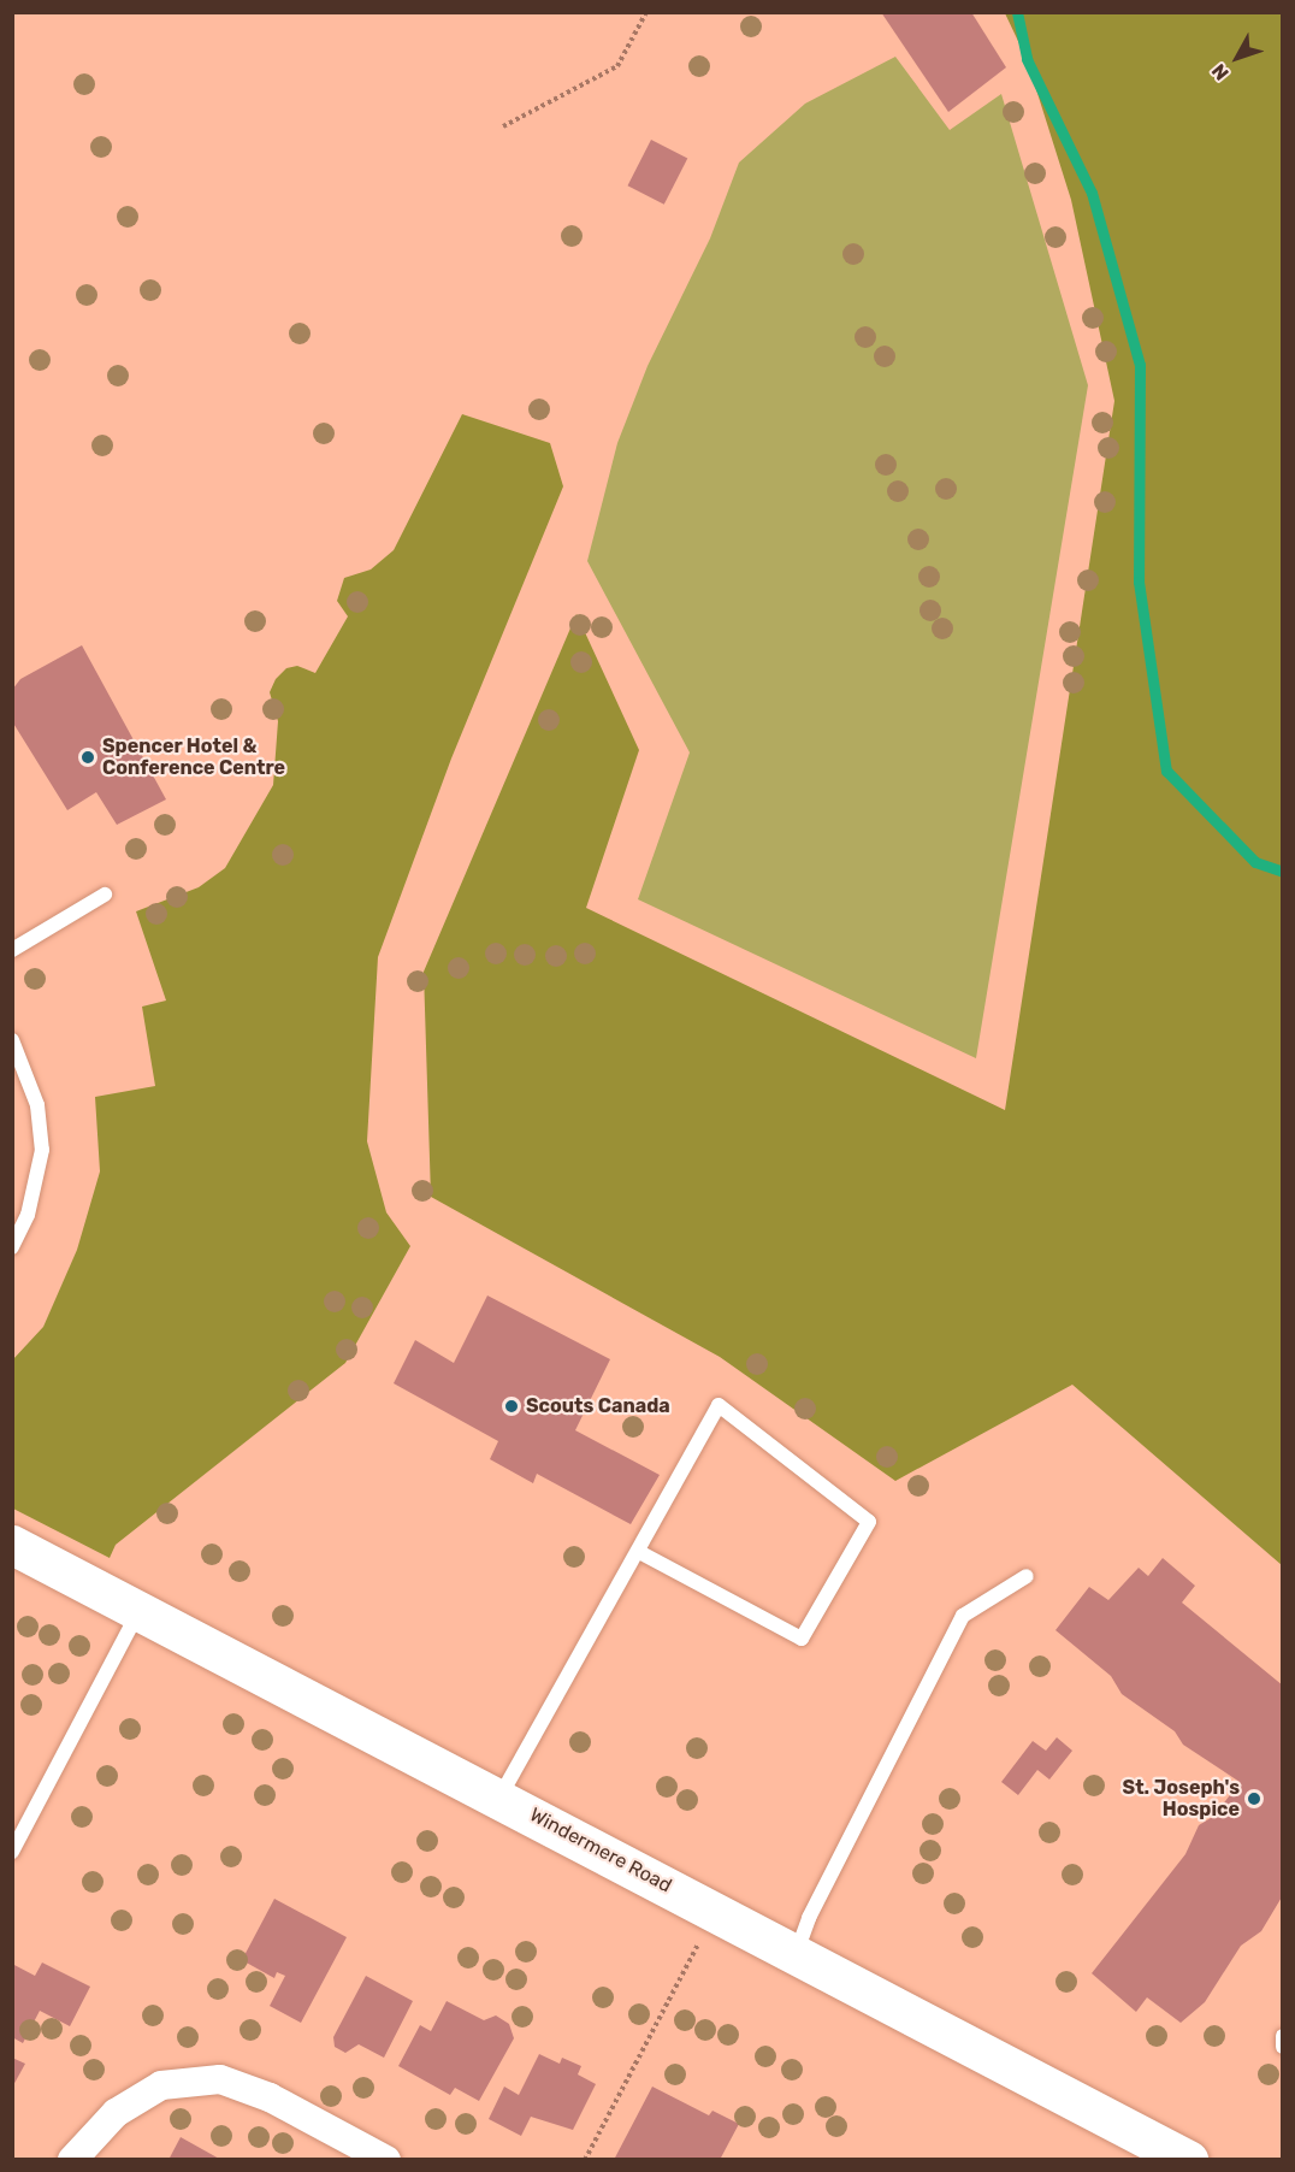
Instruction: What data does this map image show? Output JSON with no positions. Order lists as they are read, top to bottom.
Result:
{
  "streets": {
    "main road": ["Windermere Road"]
  },
  "places": ["Spencer Hotel & Conference Centre", "Scouts Canada", "St. Joseph's Hospice"],
  "north": "bottom left"
}
